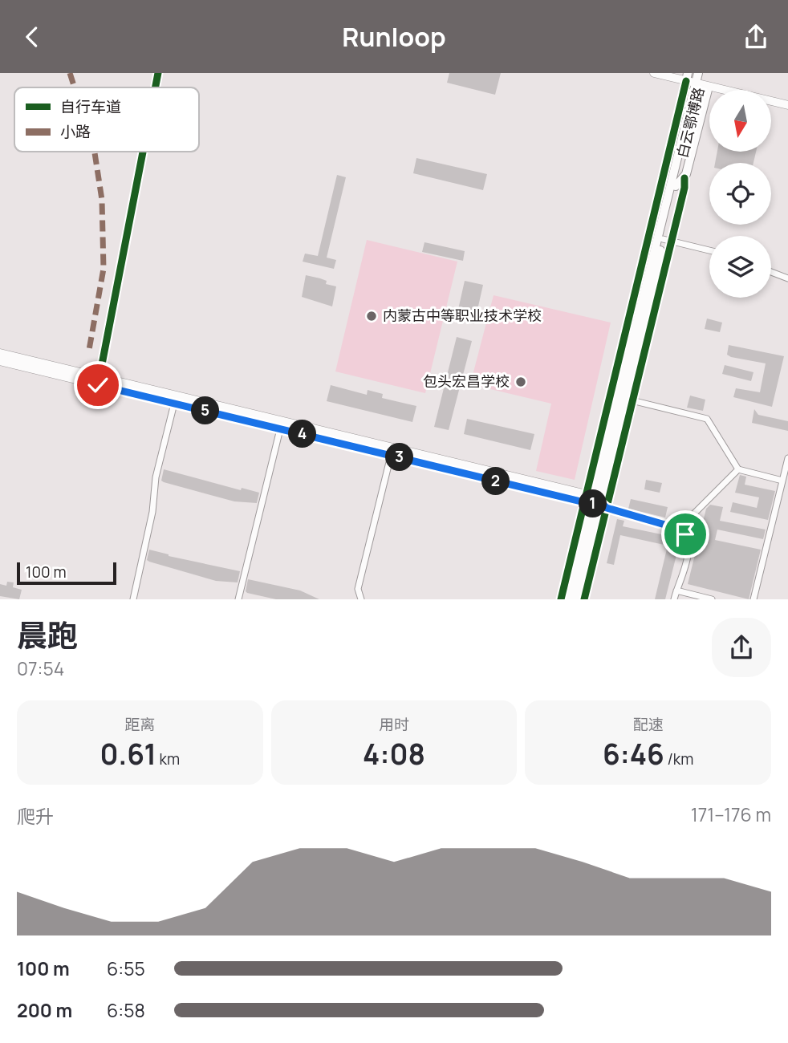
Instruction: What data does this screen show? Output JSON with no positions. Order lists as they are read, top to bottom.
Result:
{
  "streets": {
    "main road": ["白云鄂博路"]
  },
  "places": ["内蒙古中等职业技术学校", "包头宏昌学校"],
  "legend": ["自行车道", "小路"],
  "scale_bar": "100 m",
  "north": "bottom",
  "page": {
    "header": "Runloop",
    "pins": [
      "5",
      "4",
      "3",
      "2",
      "1"
    ],
    "scale": "100 m",
    "heading": ["晨跑", "07:54"],
    "stats": [
      ["距离", "0.61 km"],
      ["用时", "4:08"],
      ["配速", "6:46 /km"]
    ],
    "chart": ["爬升", "171–176 m"],
    "list": [
      {
        "name": "100 m",
        "note": "6:55"
      },
      {
        "name": "200 m",
        "note": "6:58"
      }
    ]
  }
}
